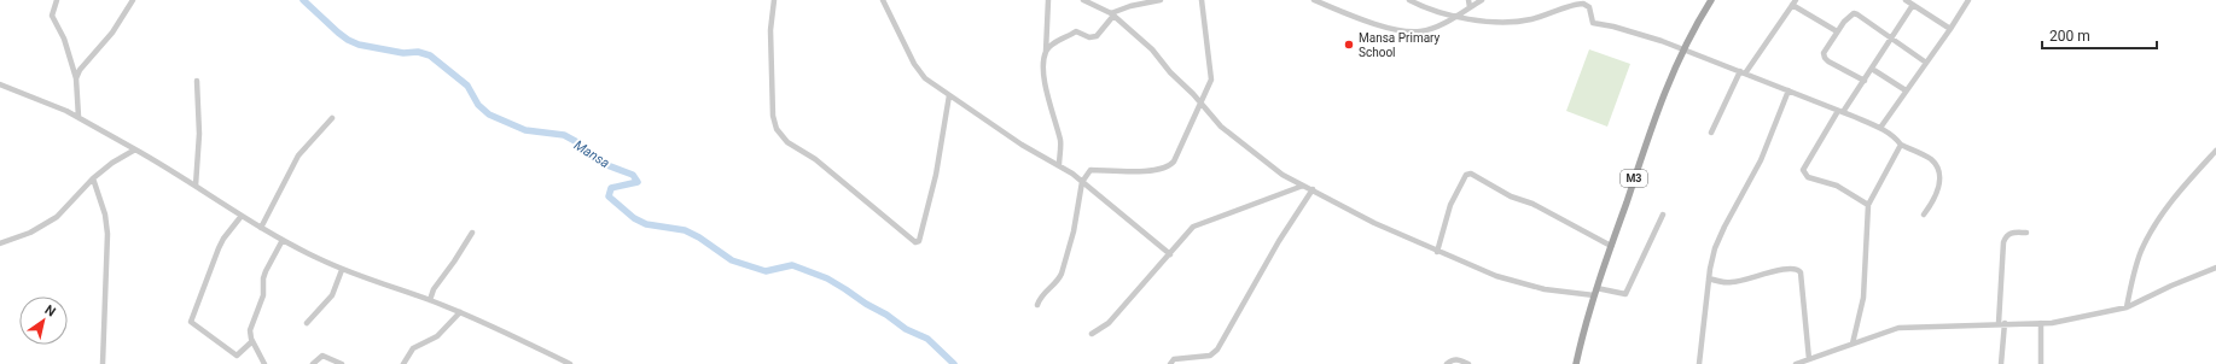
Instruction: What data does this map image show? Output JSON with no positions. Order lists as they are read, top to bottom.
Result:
{
  "streets": {
    "main road": ["M3"]
  },
  "water": ["Mansa"],
  "places": ["Mansa Primary School"],
  "scale_bar": "200 m",
  "north": "top right"
}
